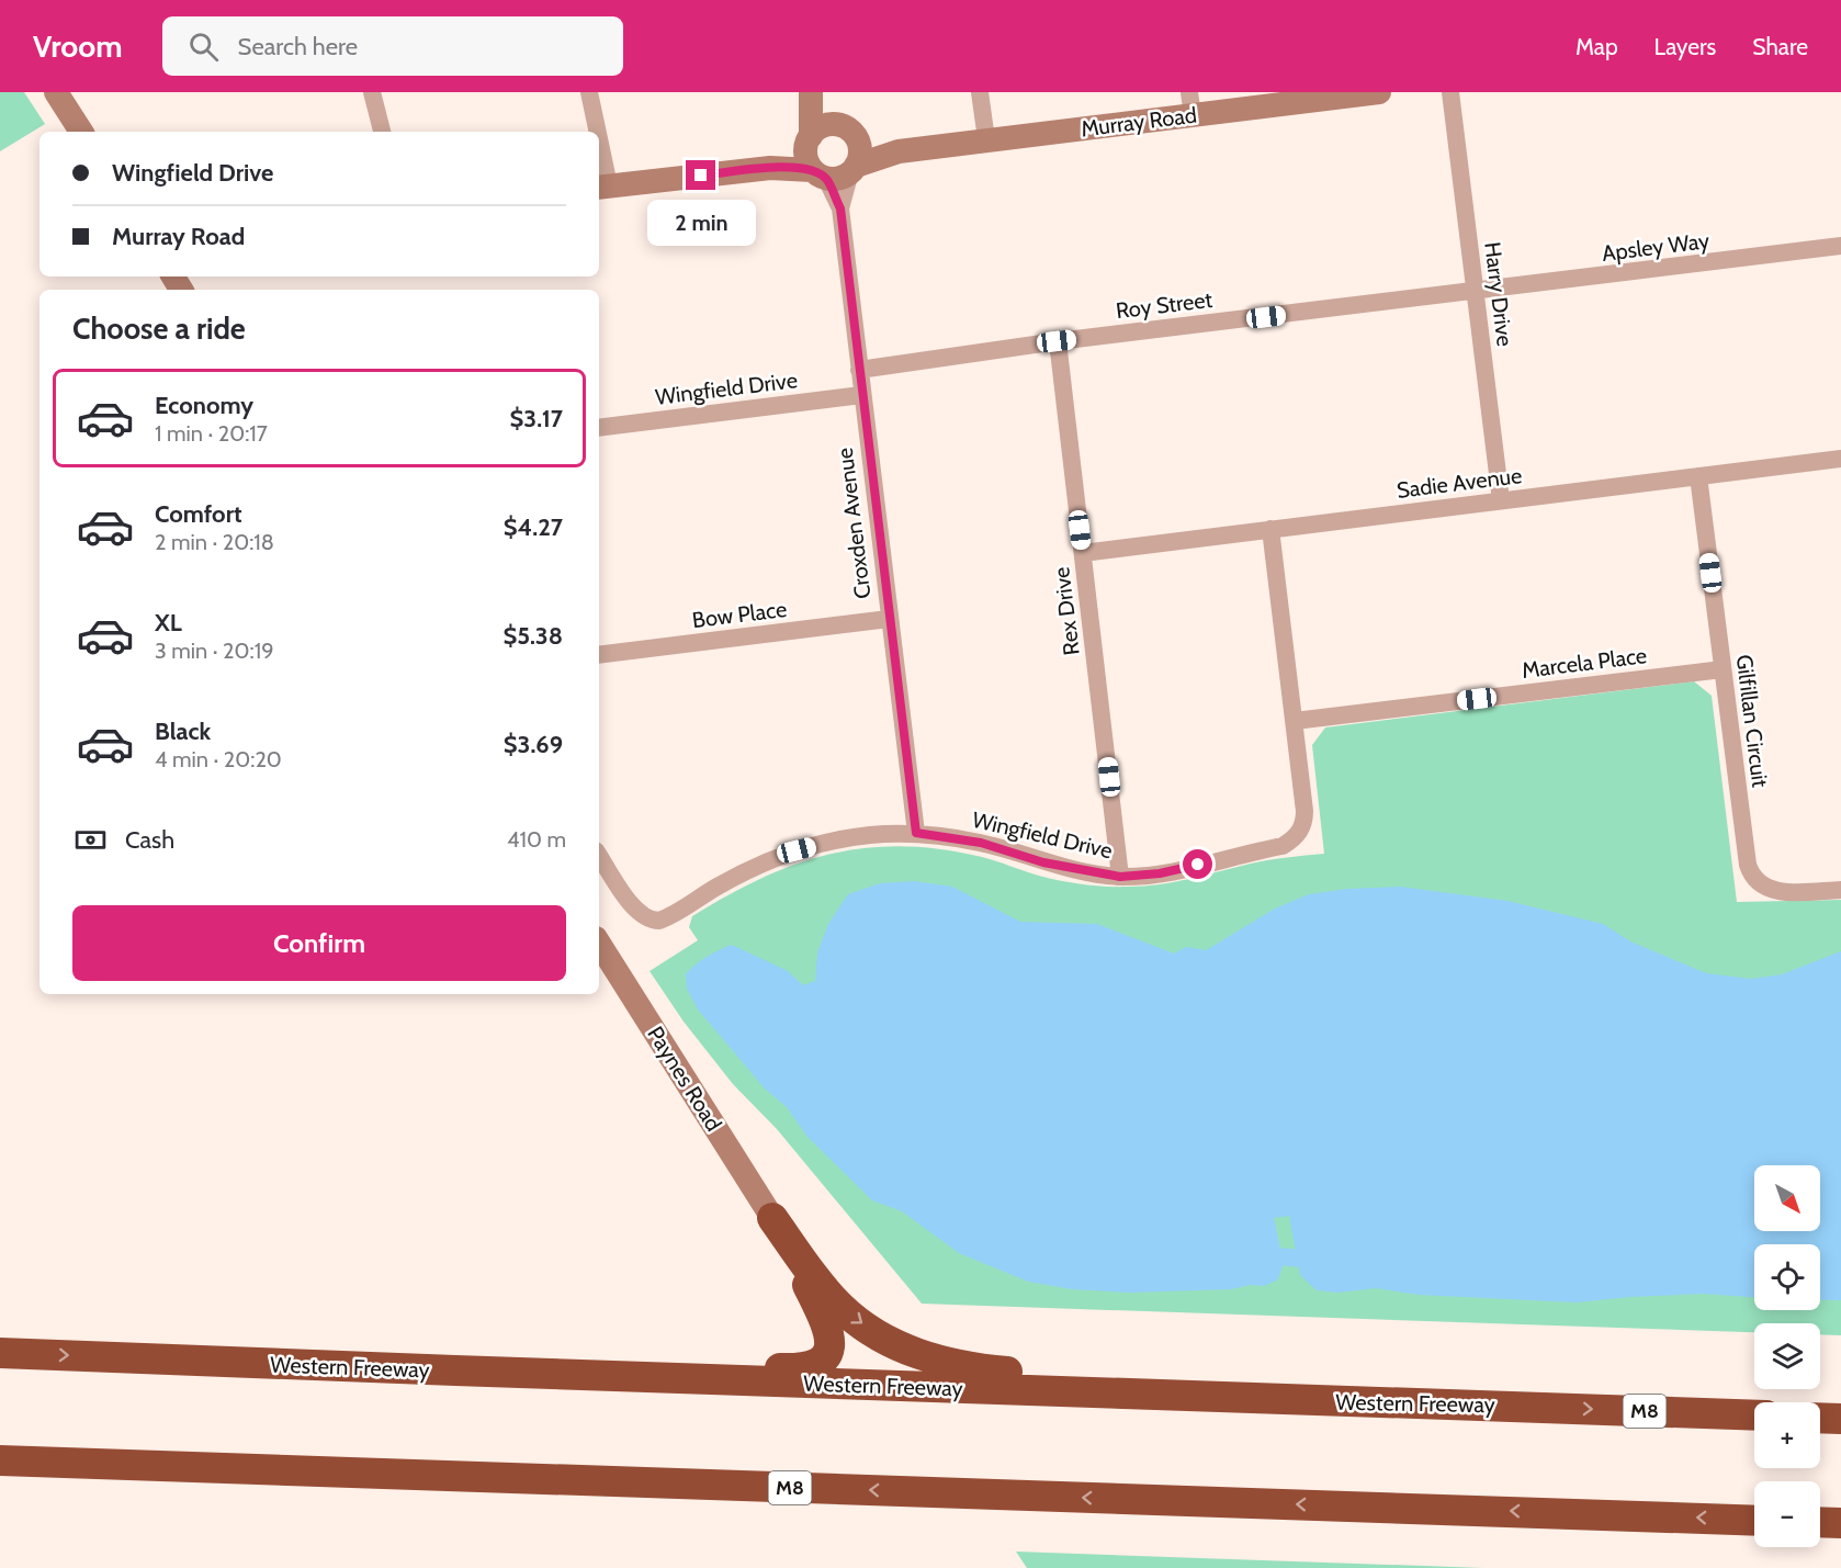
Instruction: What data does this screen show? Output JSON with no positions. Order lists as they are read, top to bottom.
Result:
{
  "streets": {
    "highway": ["Western Freeway", "M8"],
    "street": [
      "Murray Road",
      "Apsley Way",
      "Harry Drive",
      "Roy Street",
      "Wingfield Drive",
      "Sadie Avenue",
      "Croxden Avenue",
      "Rex Drive",
      "Bow Place",
      "Marcela Place",
      "Gilfillan Circuit",
      "Paynes Road"
    ]
  },
  "crossings": [
    ["Murray Road", "Croxden Avenue"],
    ["Apsley Way", "Harry Drive"],
    ["Apsley Way", "Roy Street"],
    ["Harry Drive", "Roy Street"],
    ["Harry Drive", "Sadie Avenue"],
    ["Roy Street", "Croxden Avenue"],
    ["Roy Street", "Rex Drive"],
    ["Wingfield Drive", "Sadie Avenue"],
    ["Wingfield Drive", "Croxden Avenue"],
    ["Wingfield Drive", "Rex Drive"],
    ["Wingfield Drive", "Marcela Place"],
    ["Sadie Avenue", "Rex Drive"],
    ["Sadie Avenue", "Gilfillan Circuit"],
    ["Croxden Avenue", "Bow Place"],
    ["Marcela Place", "Gilfillan Circuit"]
  ],
  "north": "bottom right",
  "page": {
    "header": "Vroom",
    "search": "Search here",
    "nav": ["Map", "Layers", "Share"],
    "banner": ["Wingfield Drive", "Murray Road"],
    "bubble": "2 min",
    "heading": "Choose a ride",
    "list": [
      {
        "name": "Economy",
        "note": "1 min · 20:17",
        "value": "$3.17"
      },
      {
        "name": "Comfort",
        "note": "2 min · 20:18",
        "value": "$4.27"
      },
      {
        "name": "XL",
        "note": "3 min · 20:19",
        "value": "$5.38"
      },
      {
        "name": "Black",
        "note": "4 min · 20:20",
        "value": "$3.69"
      }
    ],
    "pay": ["Cash", "410 m"],
    "buttons": "Confirm",
    "map_buttons": ["+", "−"]
  }
}
